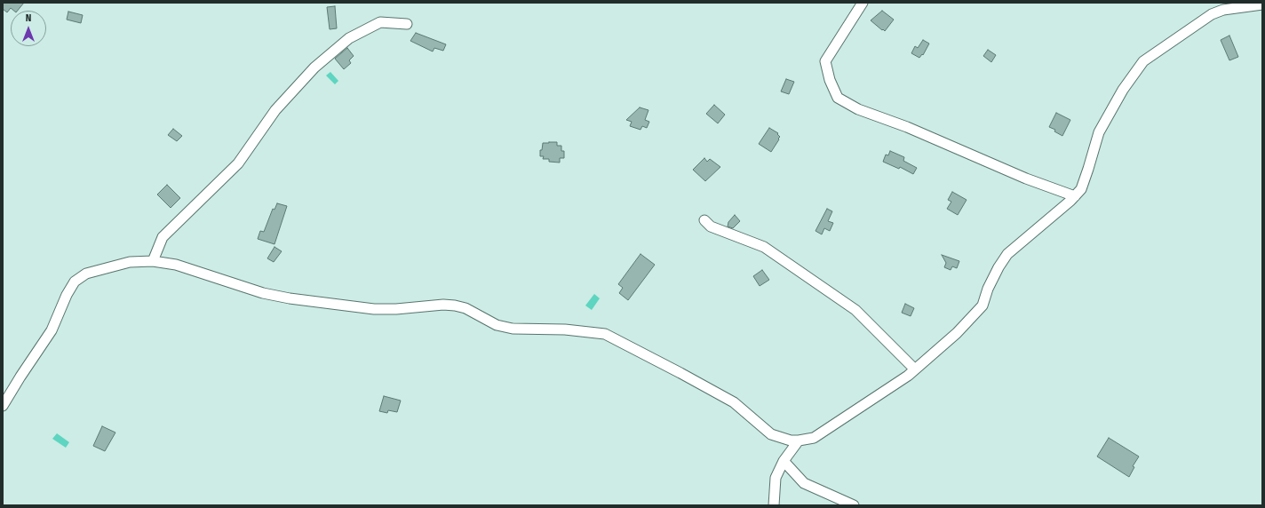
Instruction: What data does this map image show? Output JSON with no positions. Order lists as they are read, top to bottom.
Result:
{
  "north": "top"
}
